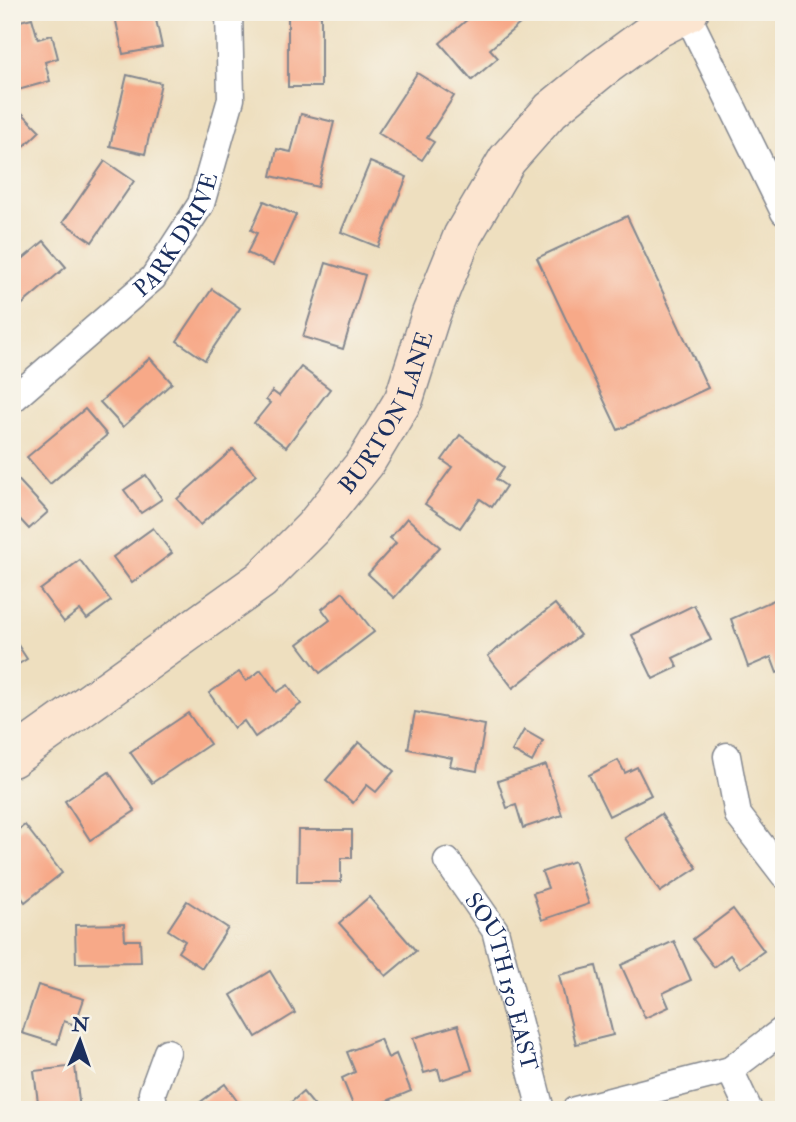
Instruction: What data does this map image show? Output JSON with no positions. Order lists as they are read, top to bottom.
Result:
{
  "streets": {
    "street": ["PARK DRIVE", "BURTON LANE", "SOUTH 150 EAST"]
  },
  "north": "top"
}
